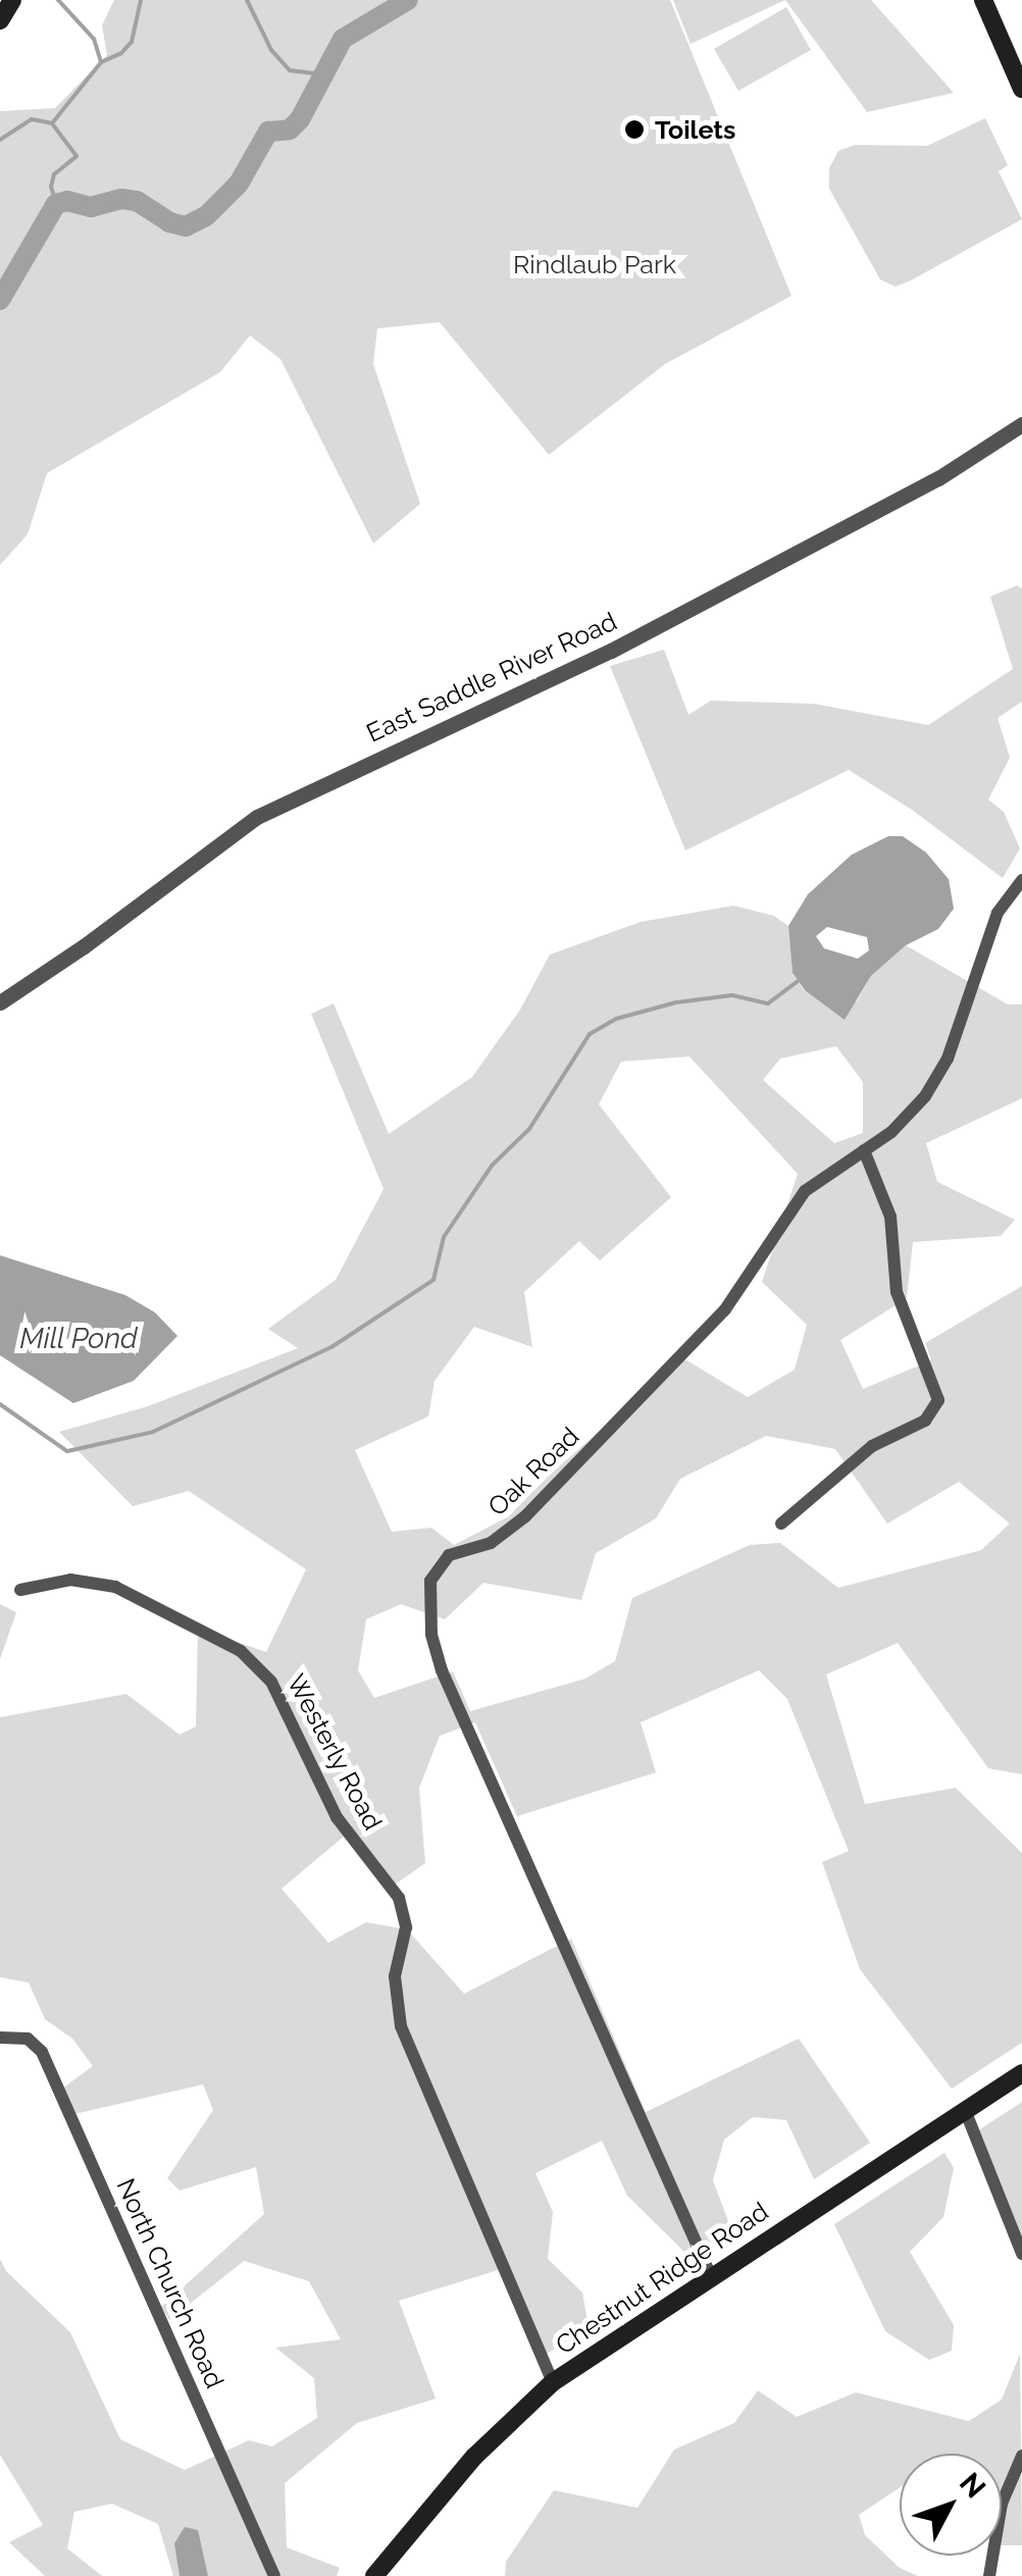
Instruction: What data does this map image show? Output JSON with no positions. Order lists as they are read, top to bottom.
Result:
{
  "streets": {
    "main road": ["Chestnut Ridge Road"],
    "street": [
      "East Saddle River Road",
      "Oak Road",
      "Westerly Road",
      "North Church Road"
    ]
  },
  "crossings": [
    ["Oak Road", "Chestnut Ridge Road"],
    ["Westerly Road", "Chestnut Ridge Road"]
  ],
  "water": ["Mill Pond"],
  "parks": ["Rindlaub Park"],
  "places": ["Toilets"],
  "north": "top right"
}
